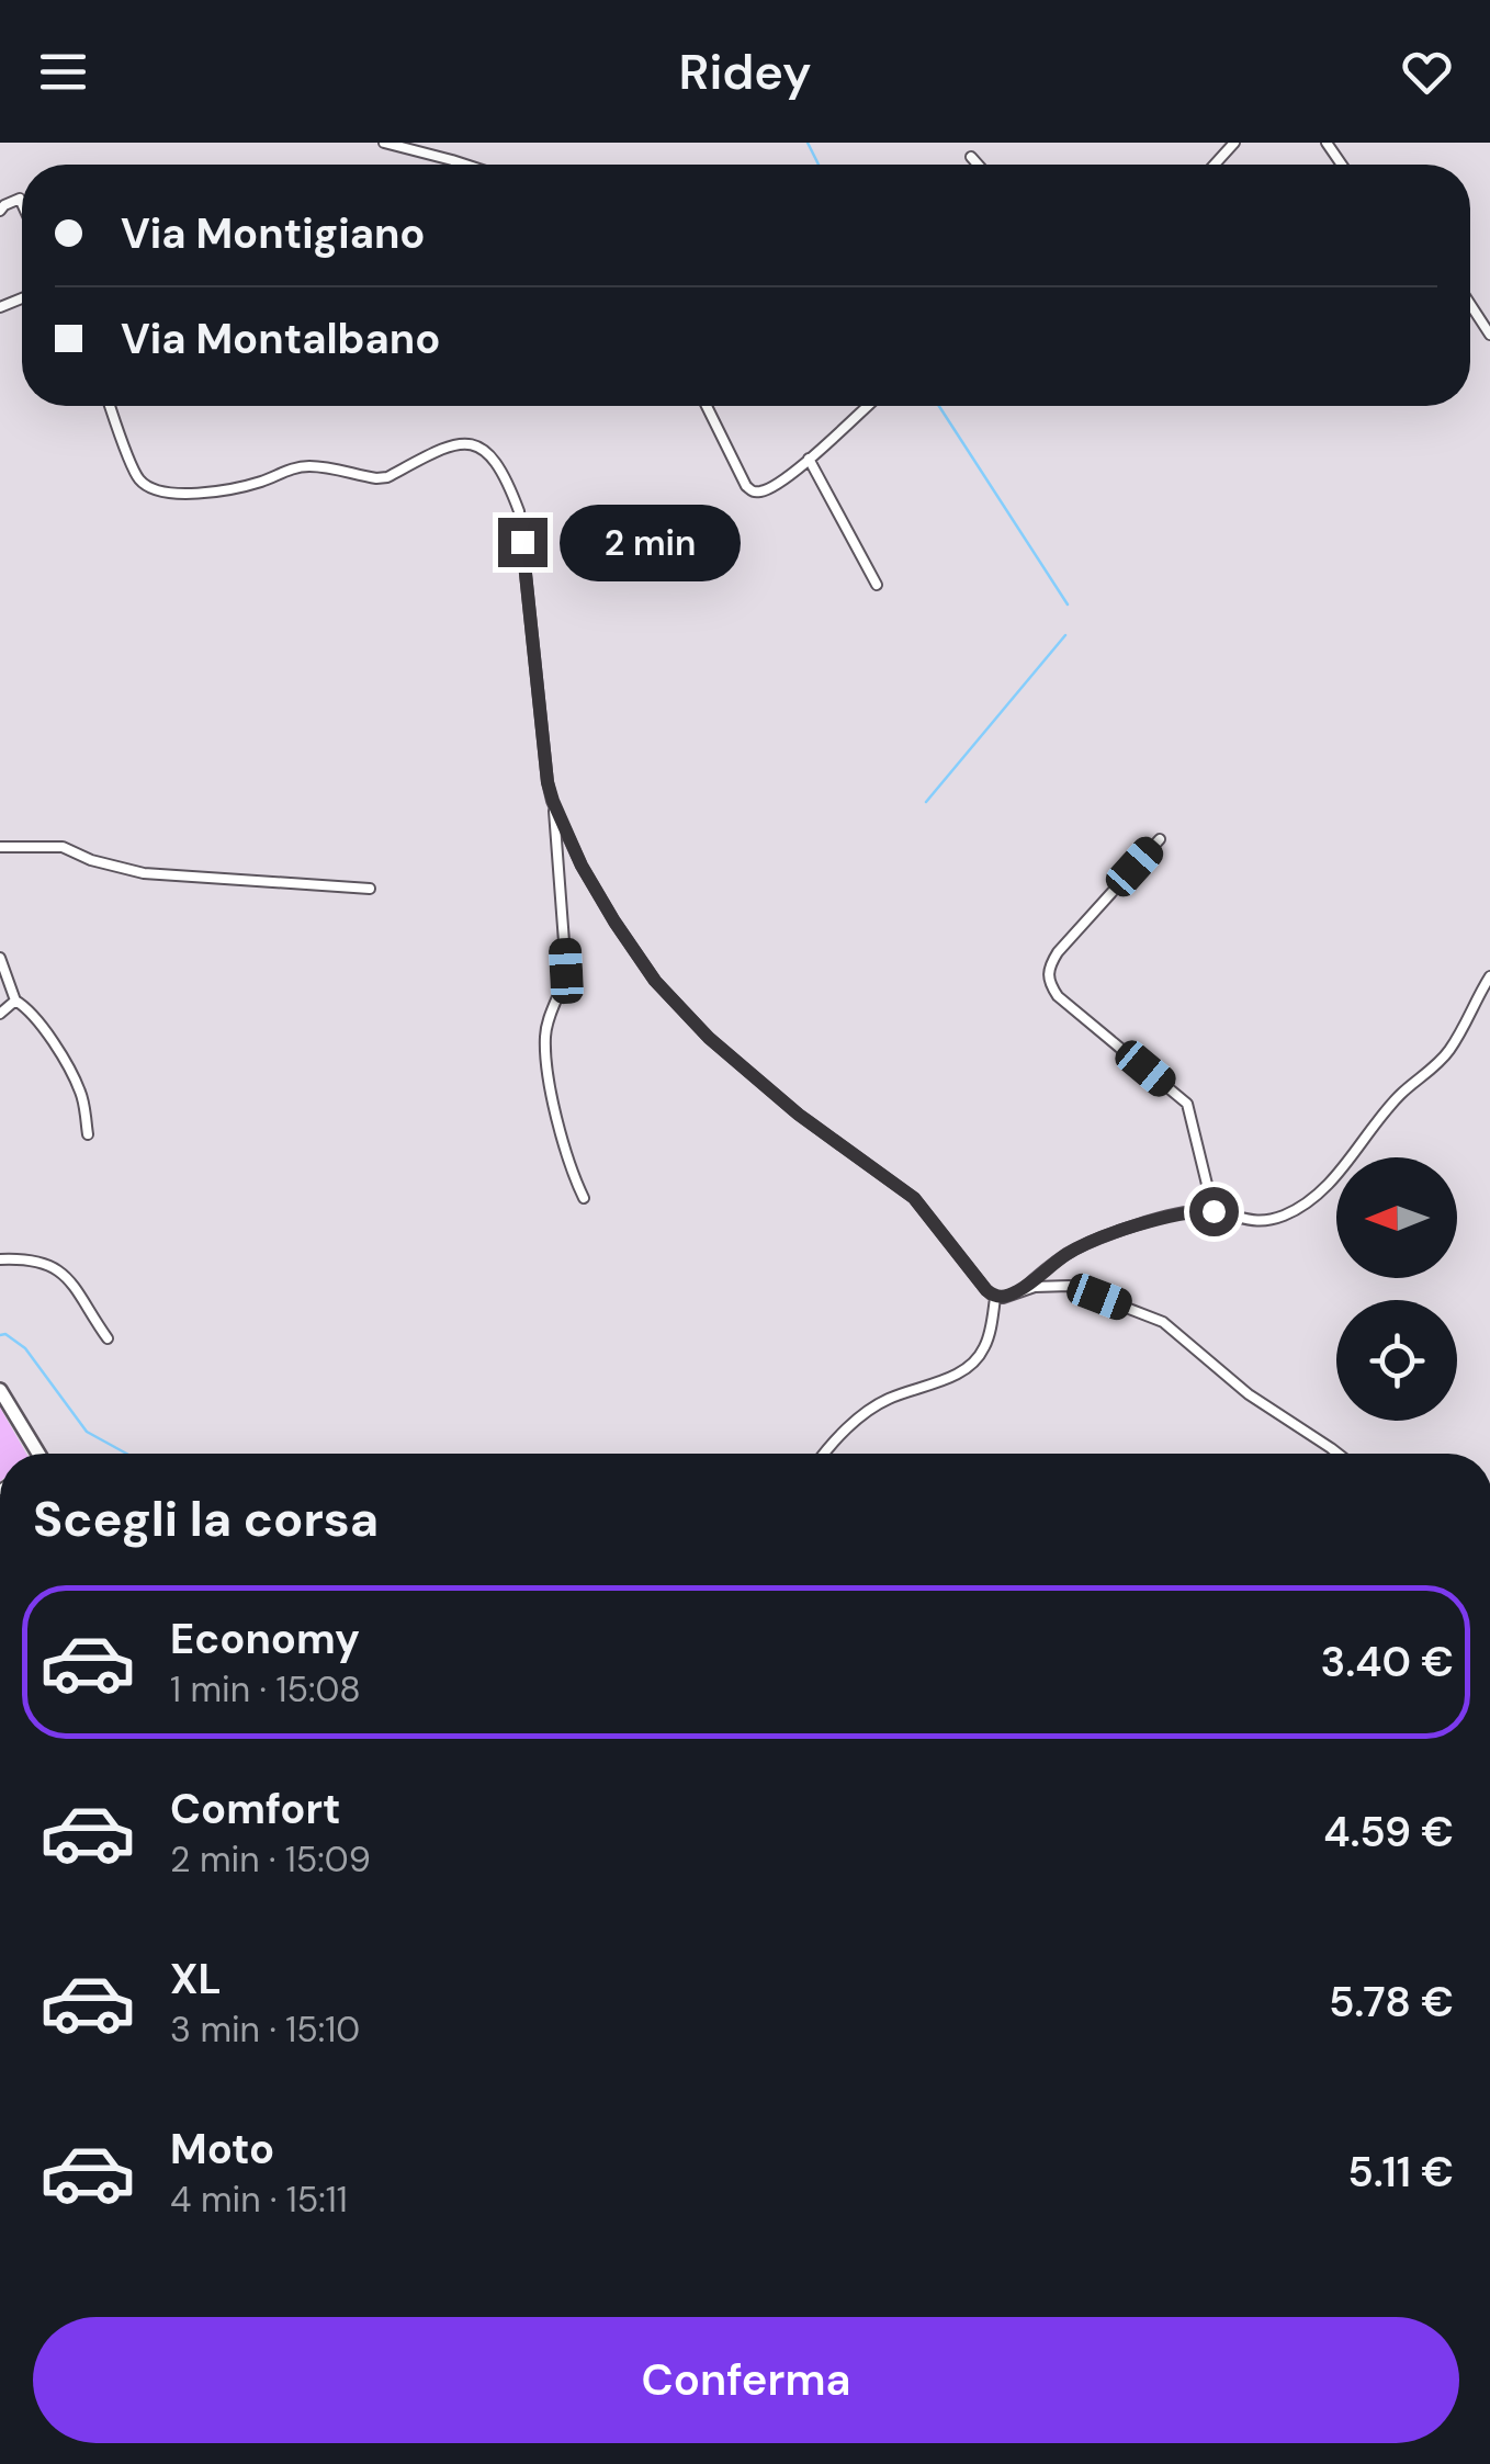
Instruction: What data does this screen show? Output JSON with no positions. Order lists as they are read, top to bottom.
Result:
{
  "north": "left",
  "page": {
    "header": "Ridey",
    "banner": ["Via Montigiano", "Via Montalbano"],
    "bubble": "2 min",
    "heading": "Scegli la corsa",
    "list": [
      {
        "name": "Economy",
        "note": "1 min · 15:08",
        "value": "3.40 €"
      },
      {
        "name": "Comfort",
        "note": "2 min · 15:09",
        "value": "4.59 €"
      },
      {
        "name": "XL",
        "note": "3 min · 15:10",
        "value": "5.78 €"
      },
      {
        "name": "Moto",
        "note": "4 min · 15:11",
        "value": "5.11 €"
      }
    ],
    "buttons": "Conferma"
  }
}
